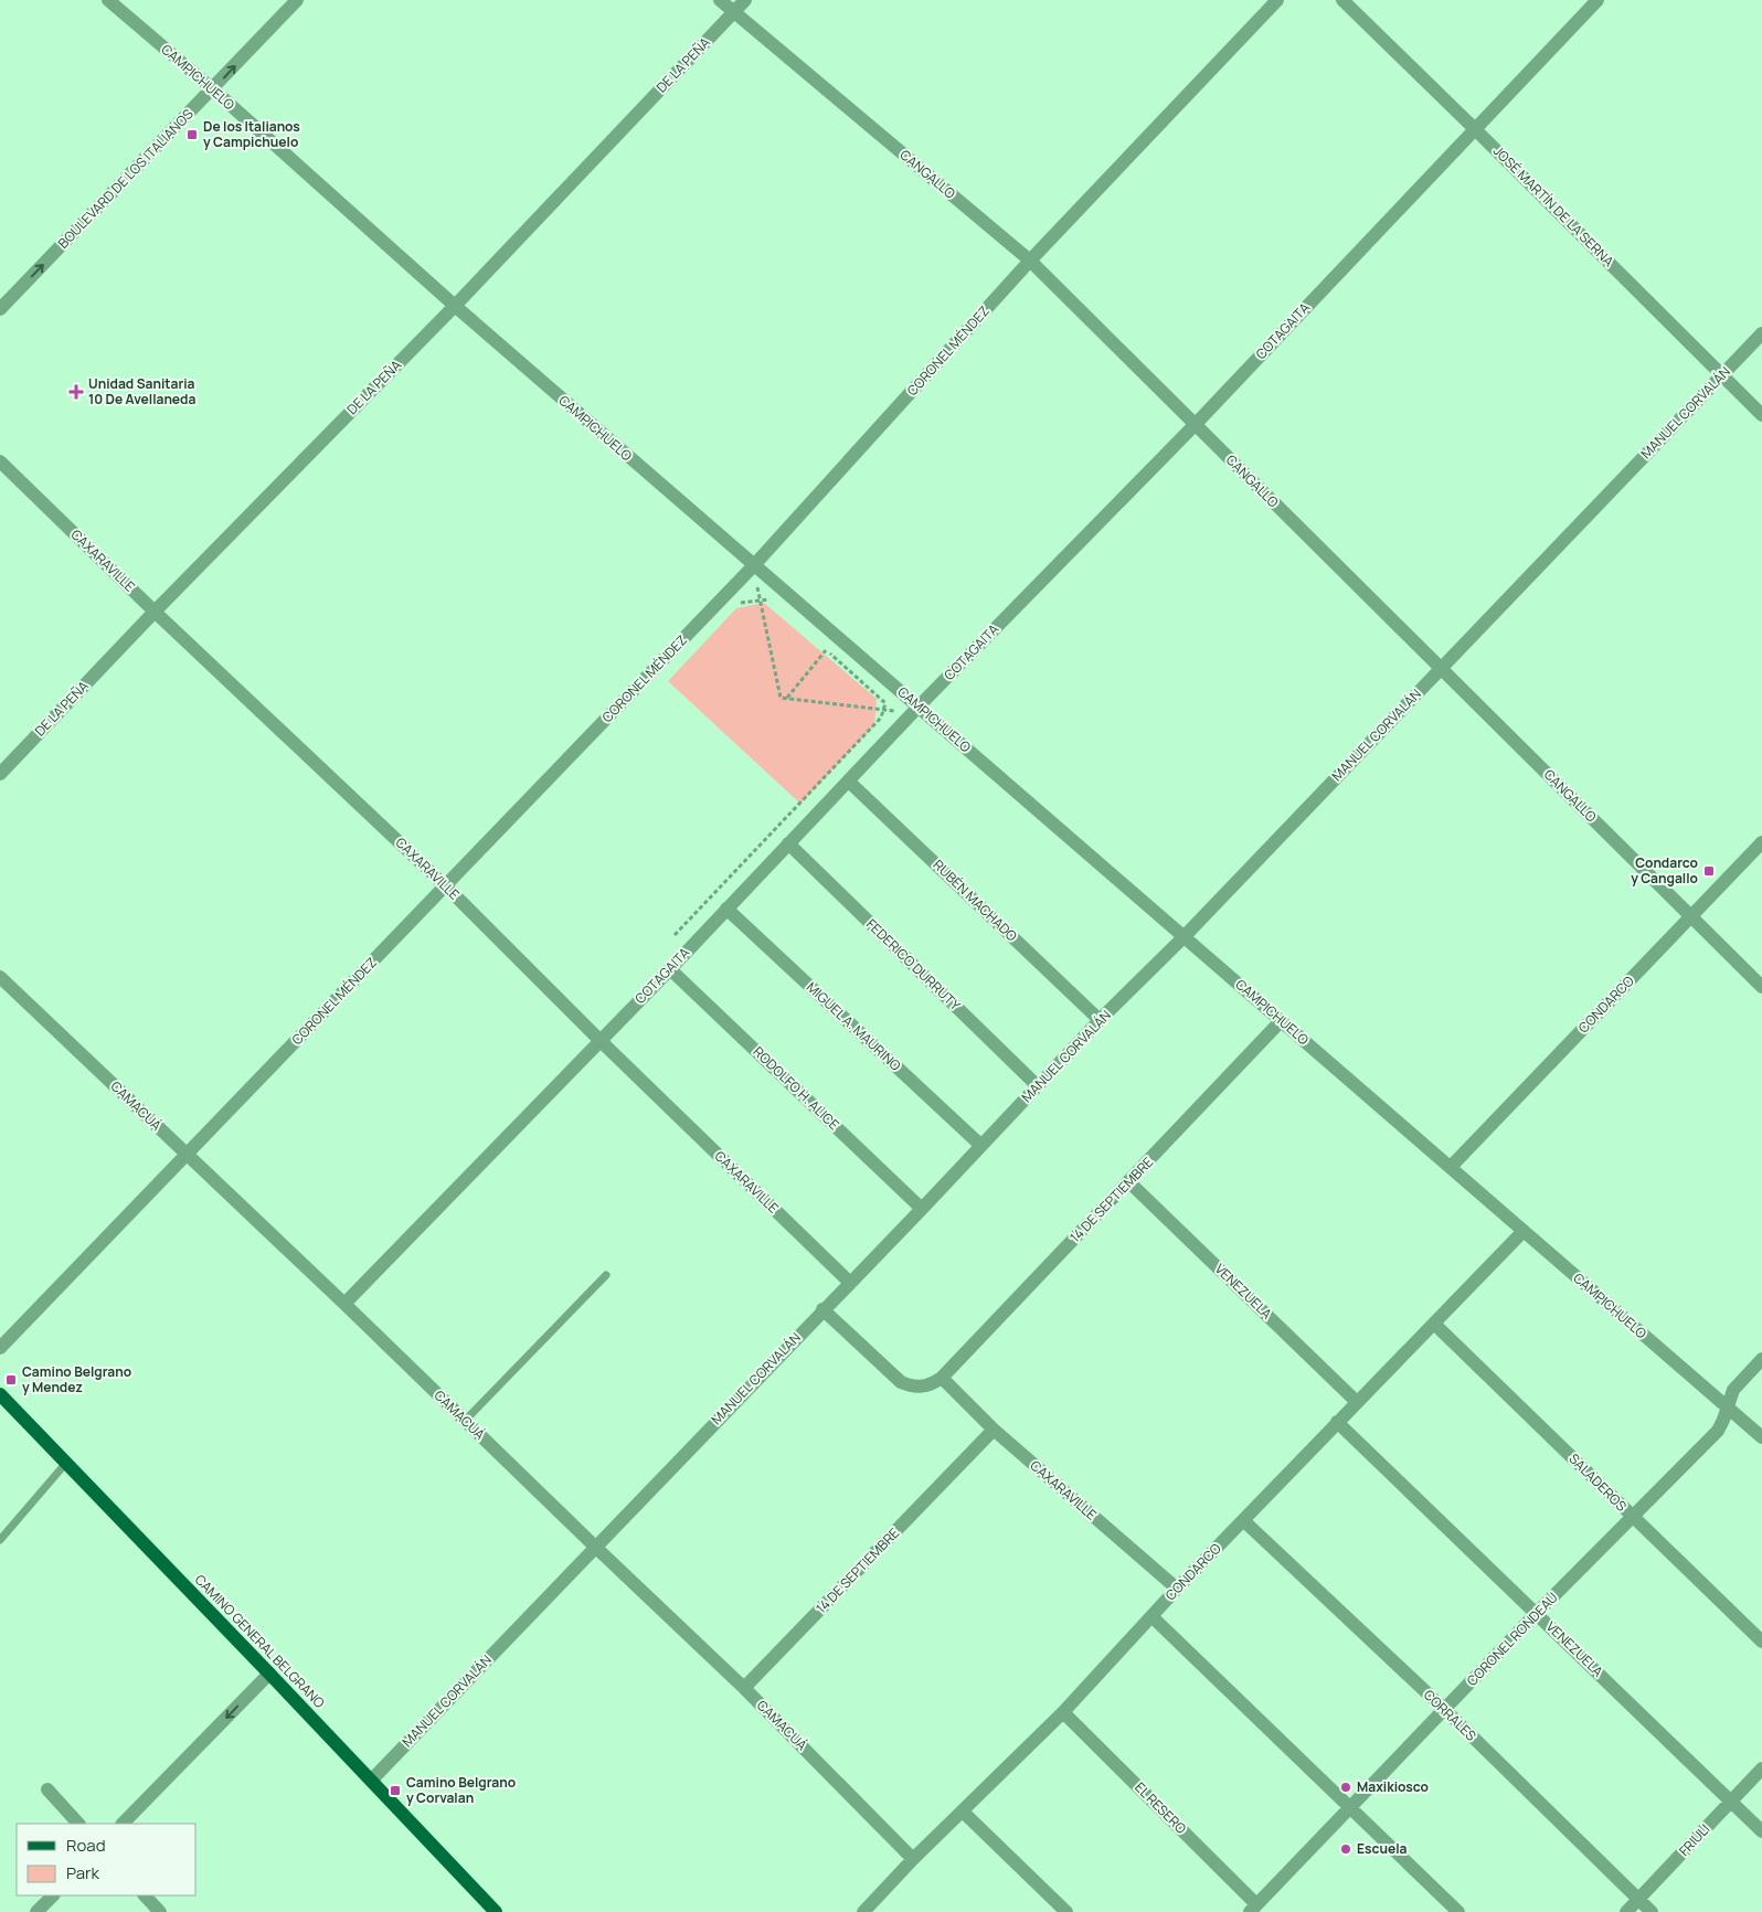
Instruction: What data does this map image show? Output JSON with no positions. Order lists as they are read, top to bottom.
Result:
{
  "streets": {
    "main road": ["CAMINO GENERAL BELGRANO"],
    "street": [
      "DE LA PEÑA",
      "CAMPICHUELO",
      "CANGALLO",
      "BOULEVARD DE LOS ITALIANOS",
      "JOSÉ MARTÍN DE LA SERNA",
      "COTAGAITA",
      "CORONEL MÉNDEZ",
      "MANUEL CORVALÁN",
      "CAXARAVILLE",
      "RUBÉN MACHADO",
      "FEDERICO DURRUTY",
      "CONDARCO",
      "MIGUEL A. MAURINO",
      "RODOLFO H. ALICE",
      "CAMACUÁ",
      "14 DE SEPTIEMBRE",
      "VENEZUELA",
      "SALADEROS",
      "CORONEL RONDEAU",
      "CORRALES",
      "EL RESERO",
      "FRIULI"
    ]
  },
  "crossings": [
    ["DE LA PEÑA", "CAMPICHUELO"],
    ["DE LA PEÑA", "CANGALLO"],
    ["DE LA PEÑA", "CAXARAVILLE"],
    ["CAMPICHUELO", "BOULEVARD DE LOS ITALIANOS"],
    ["CAMPICHUELO", "COTAGAITA"],
    ["CAMPICHUELO", "CORONEL MÉNDEZ"],
    ["CAMPICHUELO", "MANUEL CORVALÁN"],
    ["CAMPICHUELO", "CONDARCO"],
    ["CAMPICHUELO", "14 DE SEPTIEMBRE"],
    ["CAMPICHUELO", "CORONEL RONDEAU"],
    ["CANGALLO", "COTAGAITA"],
    ["CANGALLO", "CORONEL MÉNDEZ"],
    ["CANGALLO", "MANUEL CORVALÁN"],
    ["CANGALLO", "CONDARCO"],
    ["JOSÉ MARTÍN DE LA SERNA", "COTAGAITA"],
    ["JOSÉ MARTÍN DE LA SERNA", "MANUEL CORVALÁN"],
    ["COTAGAITA", "CAXARAVILLE"],
    ["COTAGAITA", "RUBÉN MACHADO"],
    ["COTAGAITA", "FEDERICO DURRUTY"],
    ["COTAGAITA", "MIGUEL A. MAURINO"],
    ["COTAGAITA", "RODOLFO H. ALICE"],
    ["COTAGAITA", "CAMACUÁ"],
    ["CORONEL MÉNDEZ", "CAXARAVILLE"],
    ["CORONEL MÉNDEZ", "CAMACUÁ"],
    ["MANUEL CORVALÁN", "CAXARAVILLE"],
    ["MANUEL CORVALÁN", "RUBÉN MACHADO"],
    ["MANUEL CORVALÁN", "FEDERICO DURRUTY"],
    ["MANUEL CORVALÁN", "MIGUEL A. MAURINO"],
    ["MANUEL CORVALÁN", "RODOLFO H. ALICE"],
    ["MANUEL CORVALÁN", "CAMACUÁ"],
    ["MANUEL CORVALÁN", "CAMINO GENERAL BELGRANO"],
    ["CAXARAVILLE", "CONDARCO"],
    ["CAXARAVILLE", "14 DE SEPTIEMBRE"],
    ["CONDARCO", "CAMACUÁ"],
    ["CONDARCO", "VENEZUELA"],
    ["CONDARCO", "SALADEROS"],
    ["CONDARCO", "CORRALES"],
    ["CONDARCO", "EL RESERO"],
    ["CAMACUÁ", "14 DE SEPTIEMBRE"],
    ["14 DE SEPTIEMBRE", "VENEZUELA"],
    ["VENEZUELA", "CORONEL RONDEAU"],
    ["VENEZUELA", "FRIULI"],
    ["SALADEROS", "CORONEL RONDEAU"],
    ["CORONEL RONDEAU", "CORRALES"],
    ["CORONEL RONDEAU", "EL RESERO"],
    ["CORRALES", "FRIULI"]
  ],
  "one_way": ["BOULEVARD DE LOS ITALIANOS"],
  "places": {
    "transit": [
      "De los Italianos y Campichuelo",
      "Condarco y Cangallo",
      "Camino Belgrano y Mendez",
      "Camino Belgrano y Corvalan"
    ],
    "health": ["Unidad Sanitaria 10 De Avellaneda"],
    "other": ["Maxikiosco", "Escuela"]
  },
  "legend": ["Road", "Park"]
}
